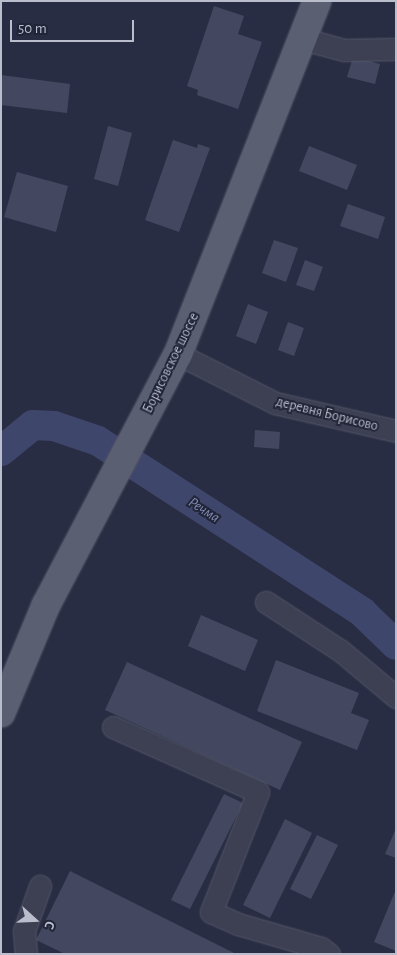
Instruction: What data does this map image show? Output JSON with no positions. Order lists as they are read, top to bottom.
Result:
{
  "streets": {
    "main road": ["Борисовское шоссе"],
    "street": ["деревня Борисово"]
  },
  "crossings": [
    ["Борисовское шоссе", "деревня Борисово"]
  ],
  "water": ["Речма"],
  "scale_bar": "50 m",
  "north": "right"
}
